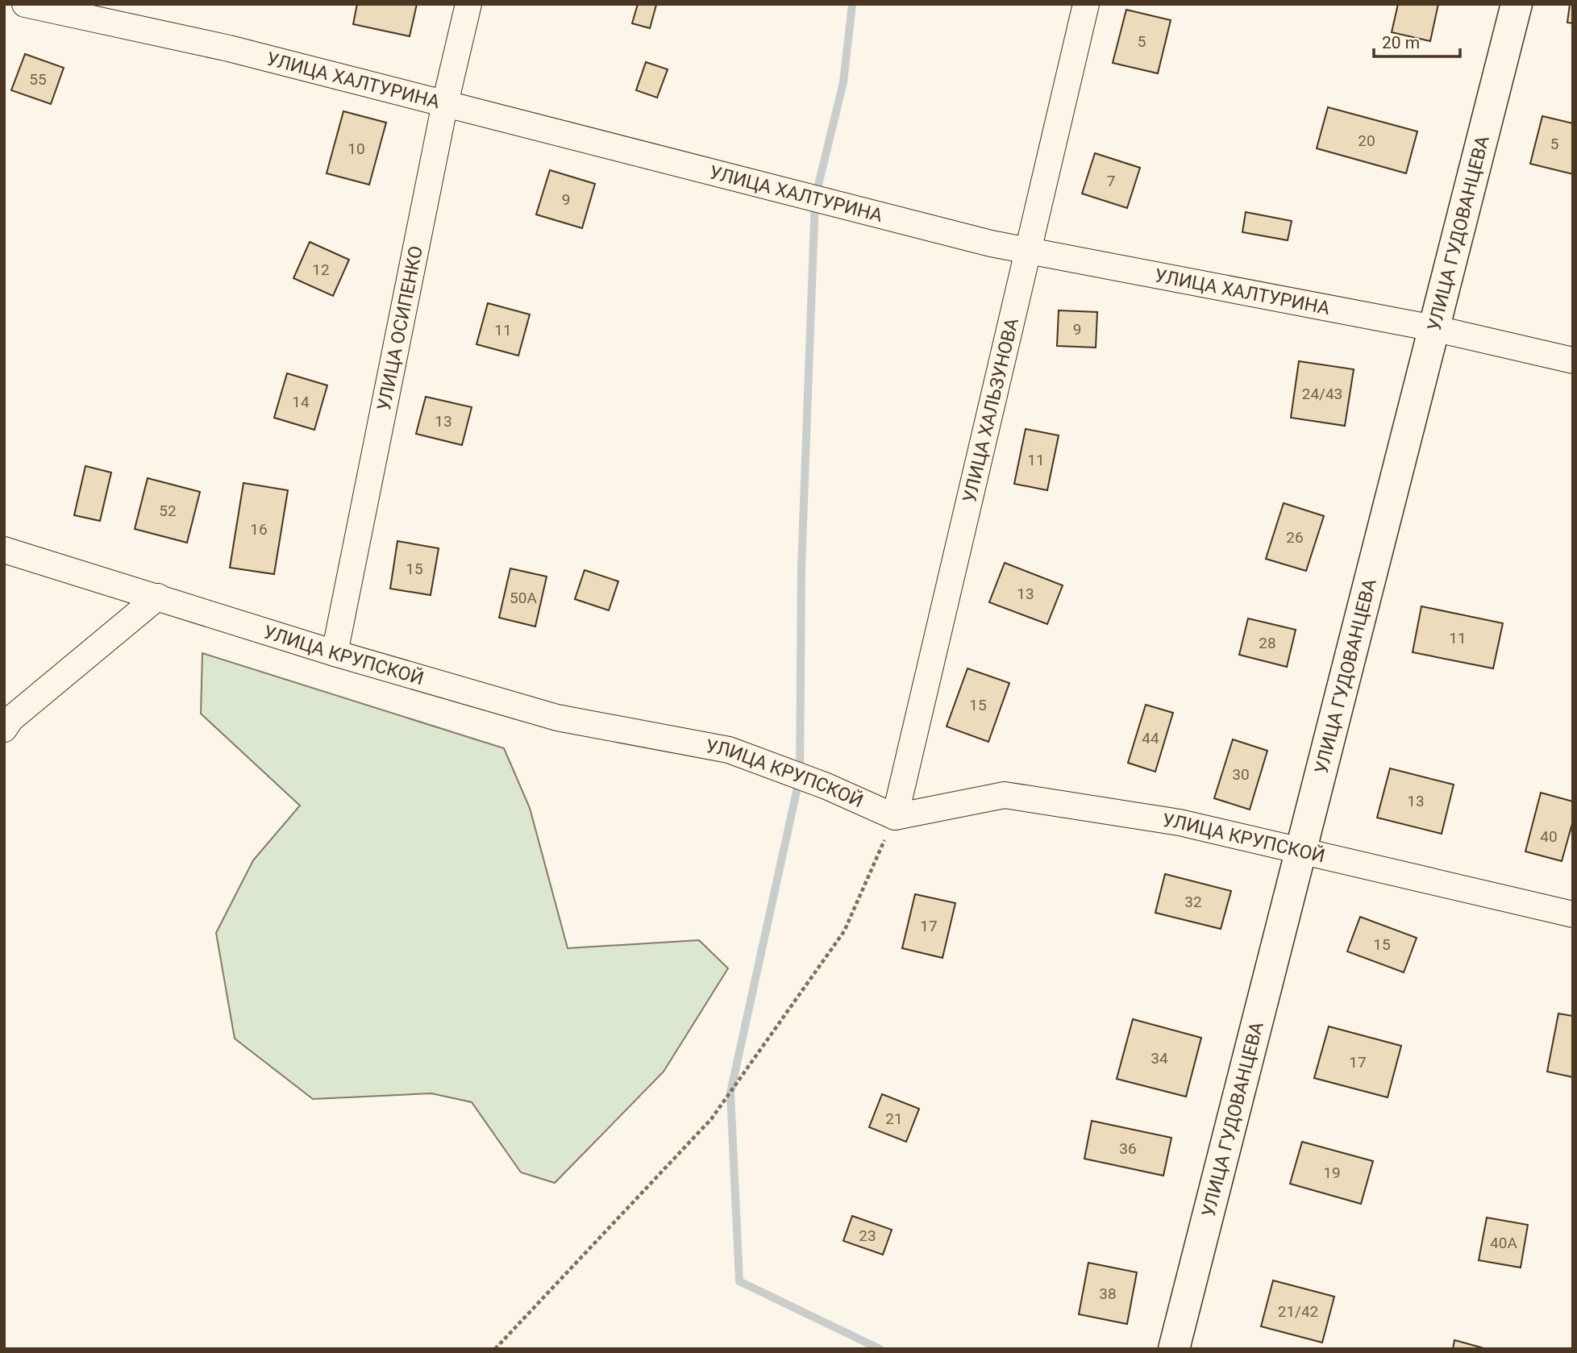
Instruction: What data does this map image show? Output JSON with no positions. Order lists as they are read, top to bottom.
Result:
{
  "streets": {
    "street": [
      "УЛИЦА ХАЛТУРИНА",
      "УЛИЦА ГУДОВАНЦЕВА",
      "УЛИЦА ОСИПЕНКО",
      "УЛИЦА ХАЛЬЗУНОВА",
      "УЛИЦА КРУПСКОЙ"
    ]
  },
  "crossings": [
    ["УЛИЦА ХАЛТУРИНА", "УЛИЦА ГУДОВАНЦЕВА"],
    ["УЛИЦА ХАЛТУРИНА", "УЛИЦА ОСИПЕНКО"],
    ["УЛИЦА ХАЛТУРИНА", "УЛИЦА ХАЛЬЗУНОВА"],
    ["УЛИЦА ГУДОВАНЦЕВА", "УЛИЦА КРУПСКОЙ"],
    ["УЛИЦА ОСИПЕНКО", "УЛИЦА КРУПСКОЙ"],
    ["УЛИЦА ХАЛЬЗУНОВА", "УЛИЦА КРУПСКОЙ"]
  ],
  "house_numbers": [
    "5",
    "55",
    "20",
    "5",
    "10",
    "7",
    "9",
    "12",
    "9",
    "11",
    "24/43",
    "14",
    "13",
    "11",
    "52",
    "16",
    "26",
    "15",
    "13",
    "50А",
    "11",
    "28",
    "15",
    "44",
    "30",
    "13",
    "40",
    "32",
    "17",
    "15",
    "34",
    "17",
    "21",
    "36",
    "19",
    "23",
    "40А",
    "38",
    "21/42"
  ],
  "scale_bar": "20 m"
}
